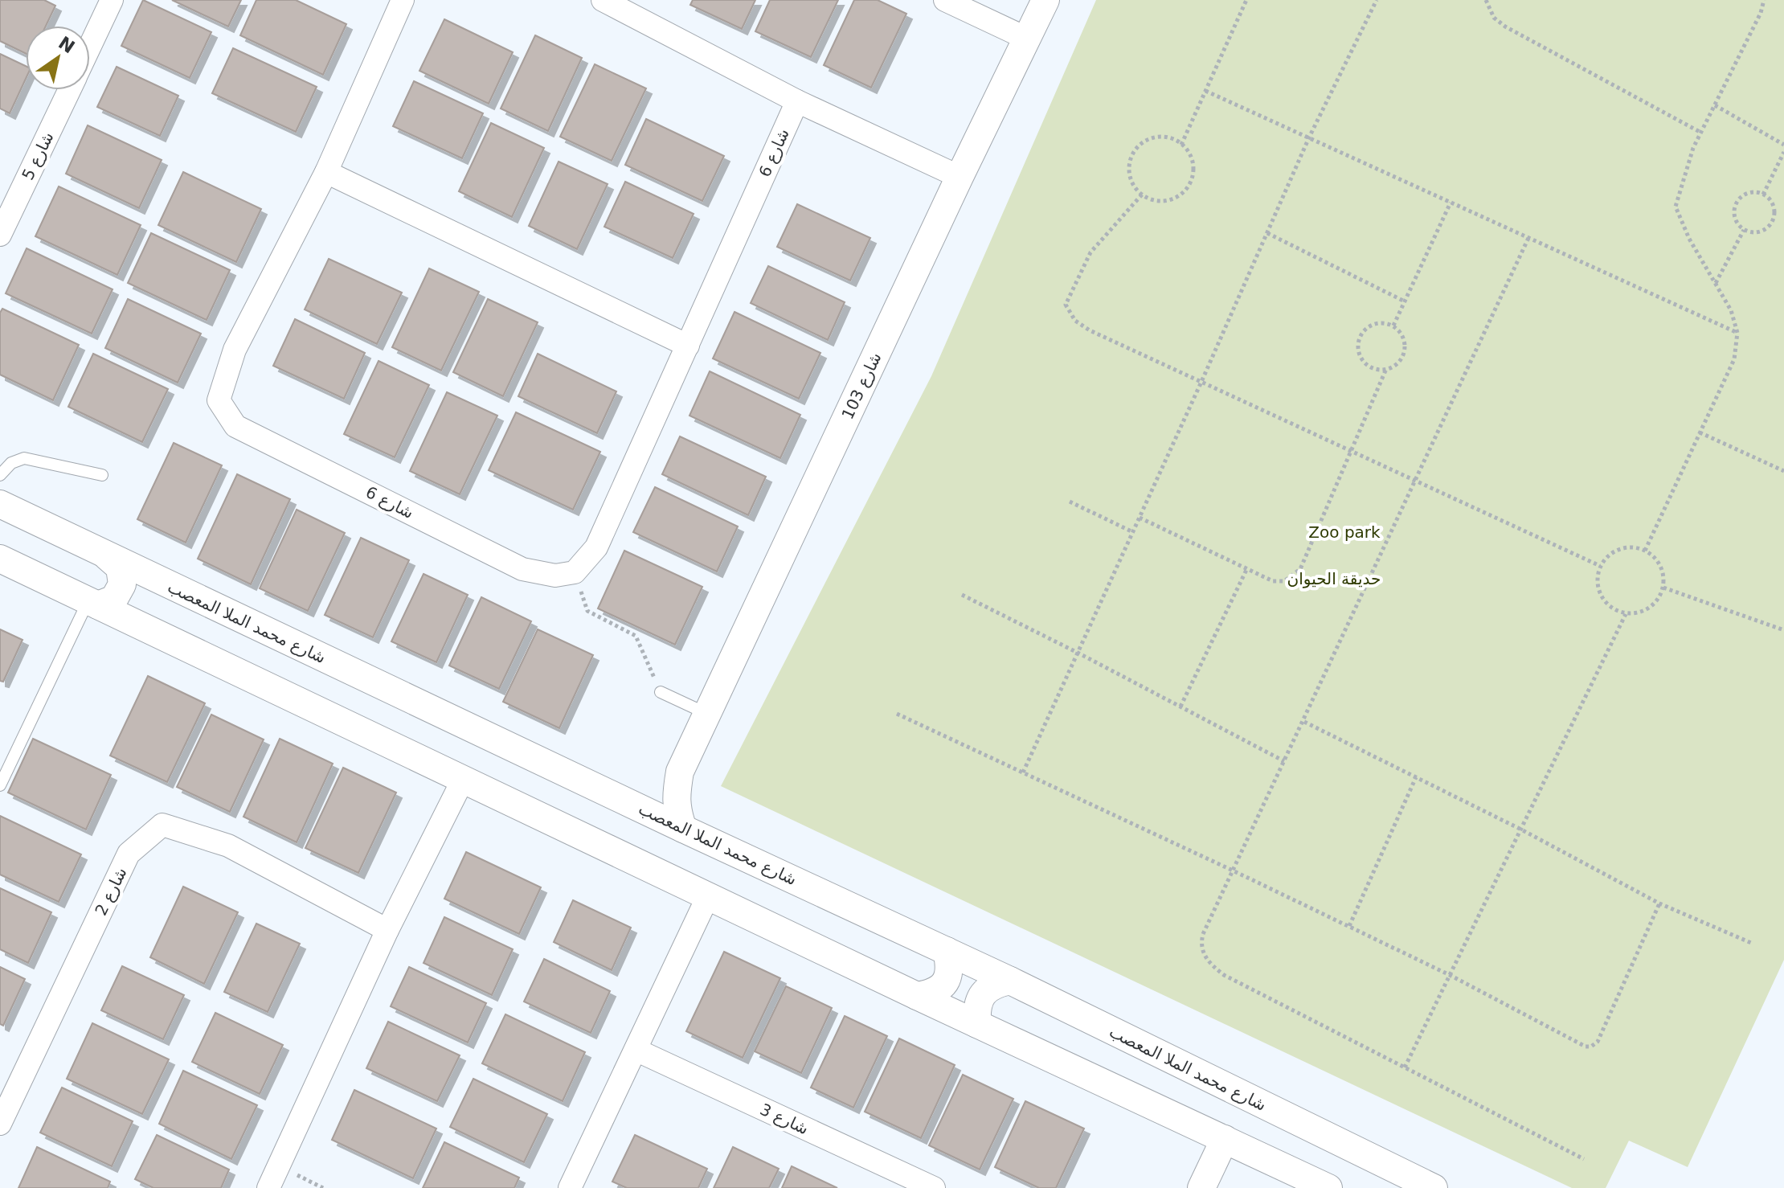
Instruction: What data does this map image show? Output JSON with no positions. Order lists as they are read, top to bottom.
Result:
{
  "streets": {
    "street": [
      "شارع 6",
      "شارع 5",
      "شارع 103",
      "شارع محمد الملا المعصب",
      "شارع 2",
      "شارع 3"
    ]
  },
  "crossings": [
    ["شارع 103", "شارع محمد الملا المعصب"]
  ],
  "parks": ["Zoo park", "حديقة الحيوان"],
  "north": "top right"
}
